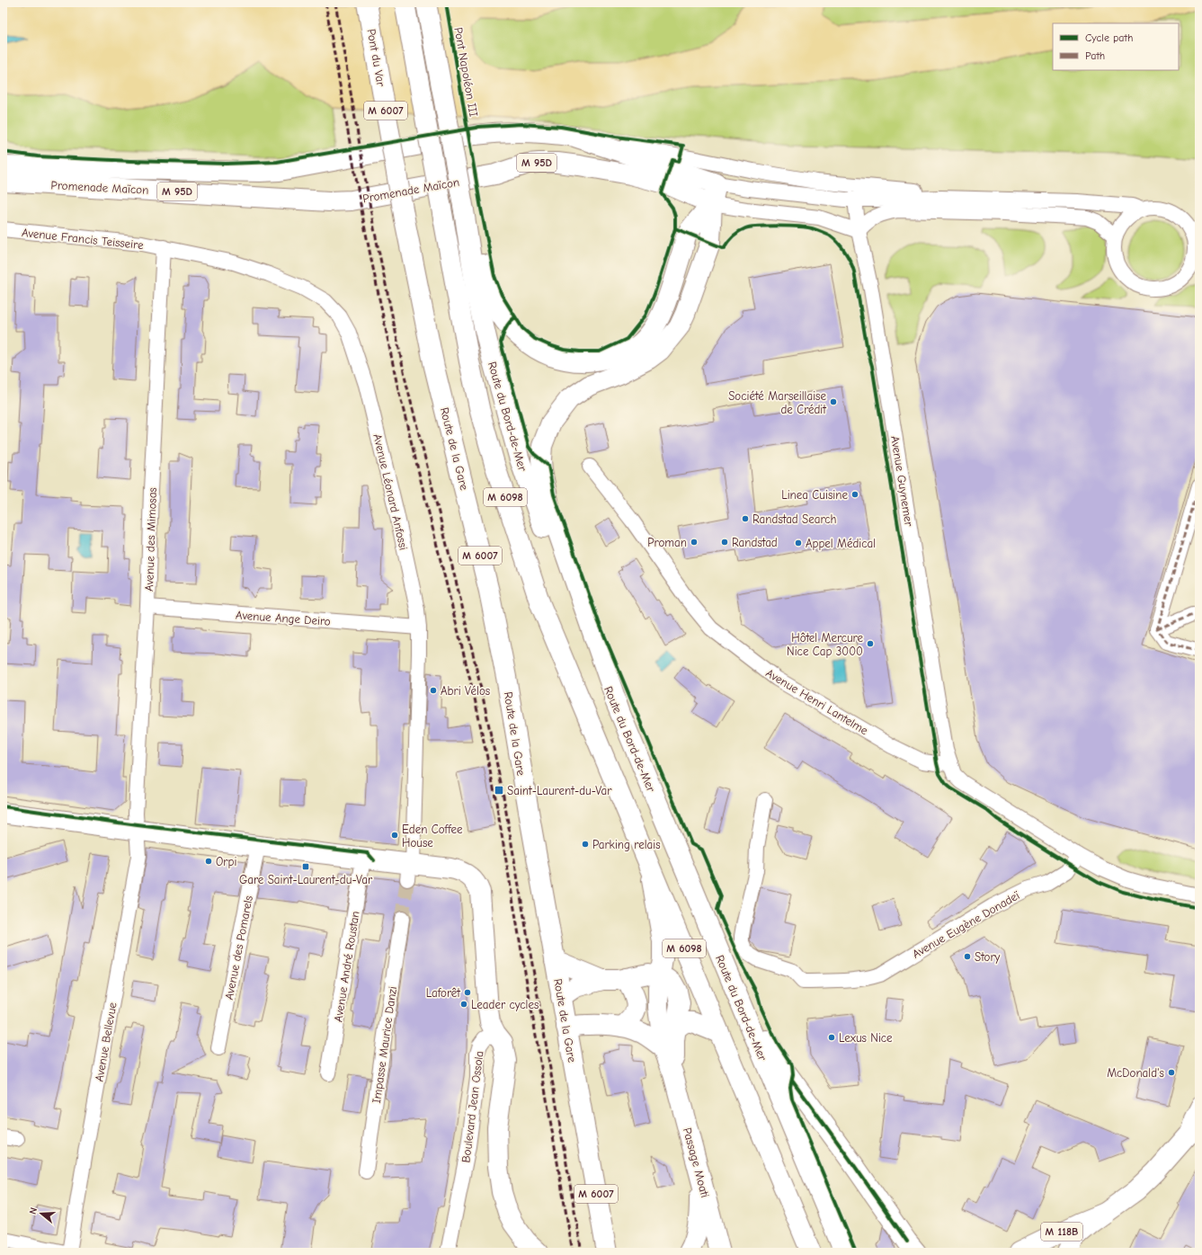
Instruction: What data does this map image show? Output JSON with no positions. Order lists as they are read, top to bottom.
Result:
{
  "streets": {
    "main road": [
      "Pont du Var",
      "M 6007",
      "M 95D",
      "Promenade Maïcon",
      "Route du Bord-de-Mer",
      "Route de la Gare",
      "M 6098",
      "Passage Moati",
      "M 118B"
    ],
    "street": [
      "Avenue Francis Teisseire",
      "Avenue Guynemer",
      "Avenue Léonard Anfossi",
      "Avenue des Mimosas",
      "Avenue Ange Deiro",
      "Avenue Henri Lantelme",
      "Avenue Eugène Donadeï",
      "Avenue des Pomarels",
      "Avenue André Roustan",
      "Avenue Bellevue",
      "Impasse Maurice Danzi",
      "Boulevard Jean Ossola"
    ],
    "cycle path": ["Pont Napoléon III"]
  },
  "crossings": [
    ["Pont du Var", "Route de la Gare"],
    ["Avenue Francis Teisseire", "Avenue Léonard Anfossi"],
    ["Avenue Francis Teisseire", "Avenue des Mimosas"],
    ["Route du Bord-de-Mer", "M 6098"],
    ["Route du Bord-de-Mer", "Passage Moati"],
    ["Avenue Guynemer", "Avenue Henri Lantelme"],
    ["Avenue Léonard Anfossi", "Avenue des Mimosas"],
    ["Avenue Léonard Anfossi", "Avenue Ange Deiro"],
    ["Avenue des Mimosas", "Avenue Ange Deiro"],
    ["Avenue des Mimosas", "Avenue Bellevue"]
  ],
  "places": {
    "other": [
      "Société Marseillaise de Crédit",
      "Linea Cuisine",
      "Randstad Search",
      "Proman",
      "Randstad",
      "Appel Médical",
      "Hôtel Mercure Nice Cap 3000",
      "Abri Vélos",
      "Eden Coffee House",
      "Parking relais",
      "Orpi",
      "Story",
      "Laforêt",
      "Leader cycles",
      "Lexus Nice",
      "McDonald's"
    ],
    "transit": ["Saint-Laurent-du-Var", "Gare Saint-Laurent-du-Var"]
  },
  "legend": ["Cycle path", "Path"],
  "north": "left"
}
